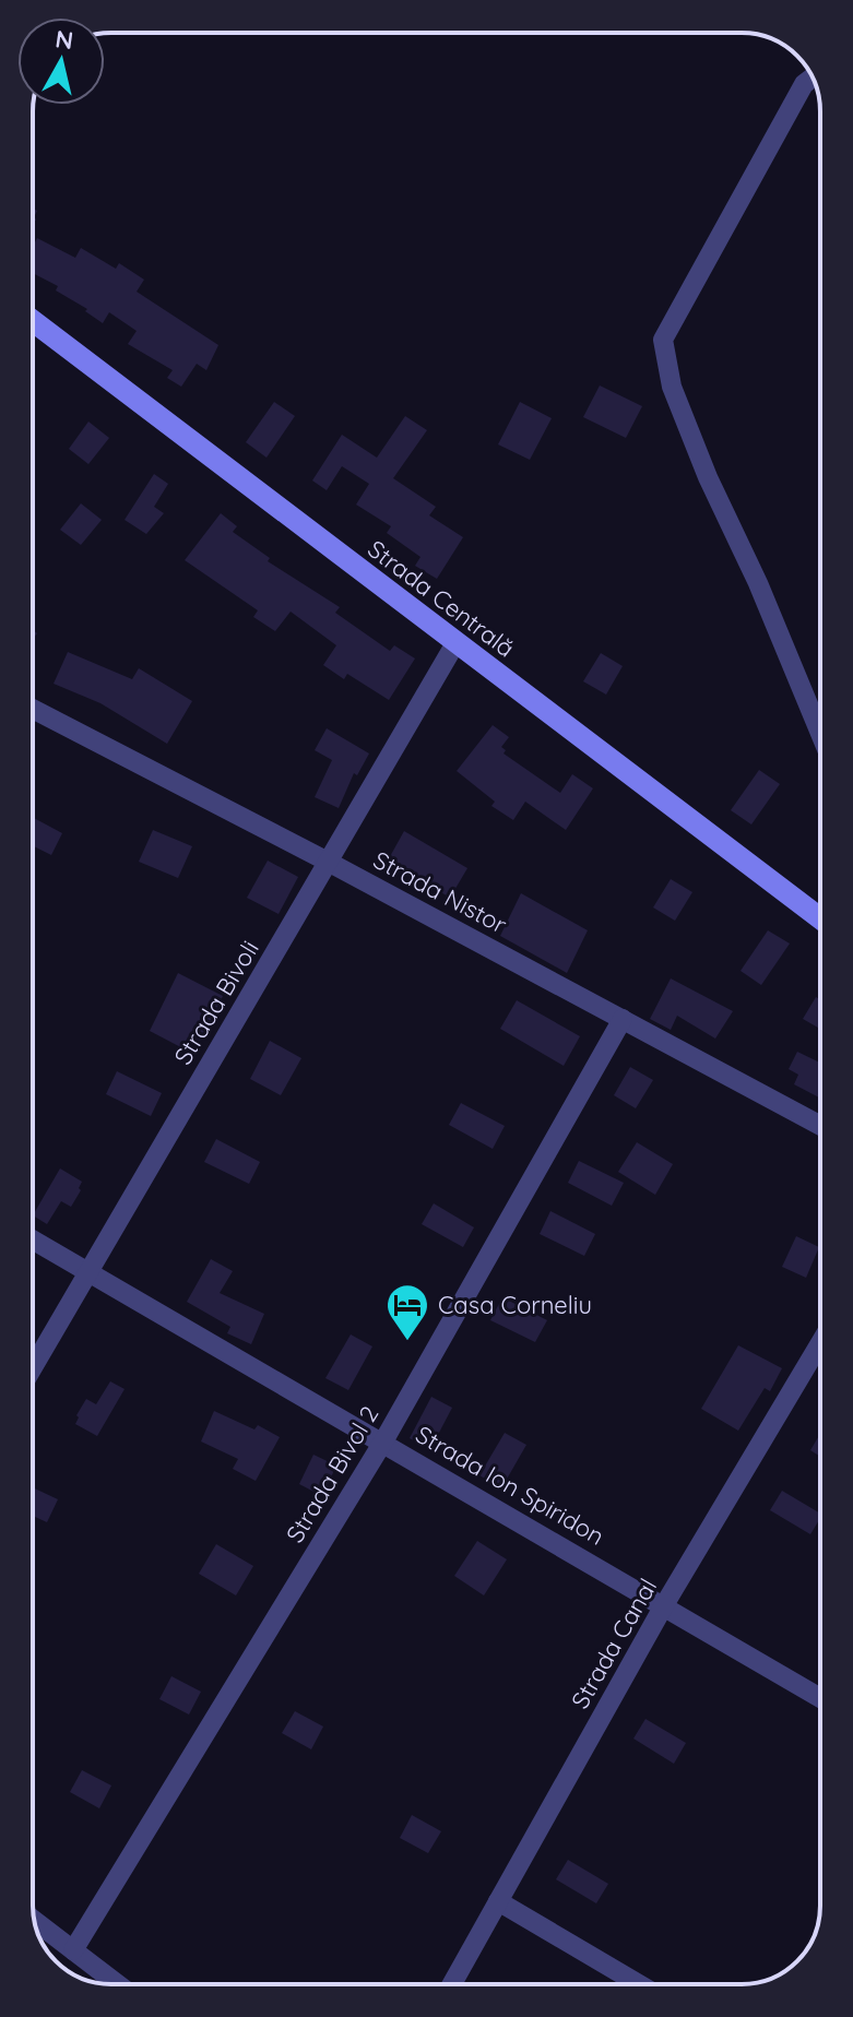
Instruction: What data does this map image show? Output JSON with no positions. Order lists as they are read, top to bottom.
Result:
{
  "streets": {
    "main road": ["Strada Centrală"],
    "street": [
      "Strada Nistor",
      "Strada Bivoli",
      "Strada Bivol 2",
      "Strada Ion Spiridon",
      "Strada Canal"
    ]
  },
  "crossings": [
    ["Strada Centrală", "Strada Bivoli"],
    ["Strada Nistor", "Strada Bivoli"],
    ["Strada Nistor", "Strada Bivol 2"],
    ["Strada Bivoli", "Strada Ion Spiridon"],
    ["Strada Bivol 2", "Strada Ion Spiridon"],
    ["Strada Ion Spiridon", "Strada Canal"]
  ],
  "places": {
    "hotel": ["Casa Corneliu"]
  },
  "north": "top"
}
